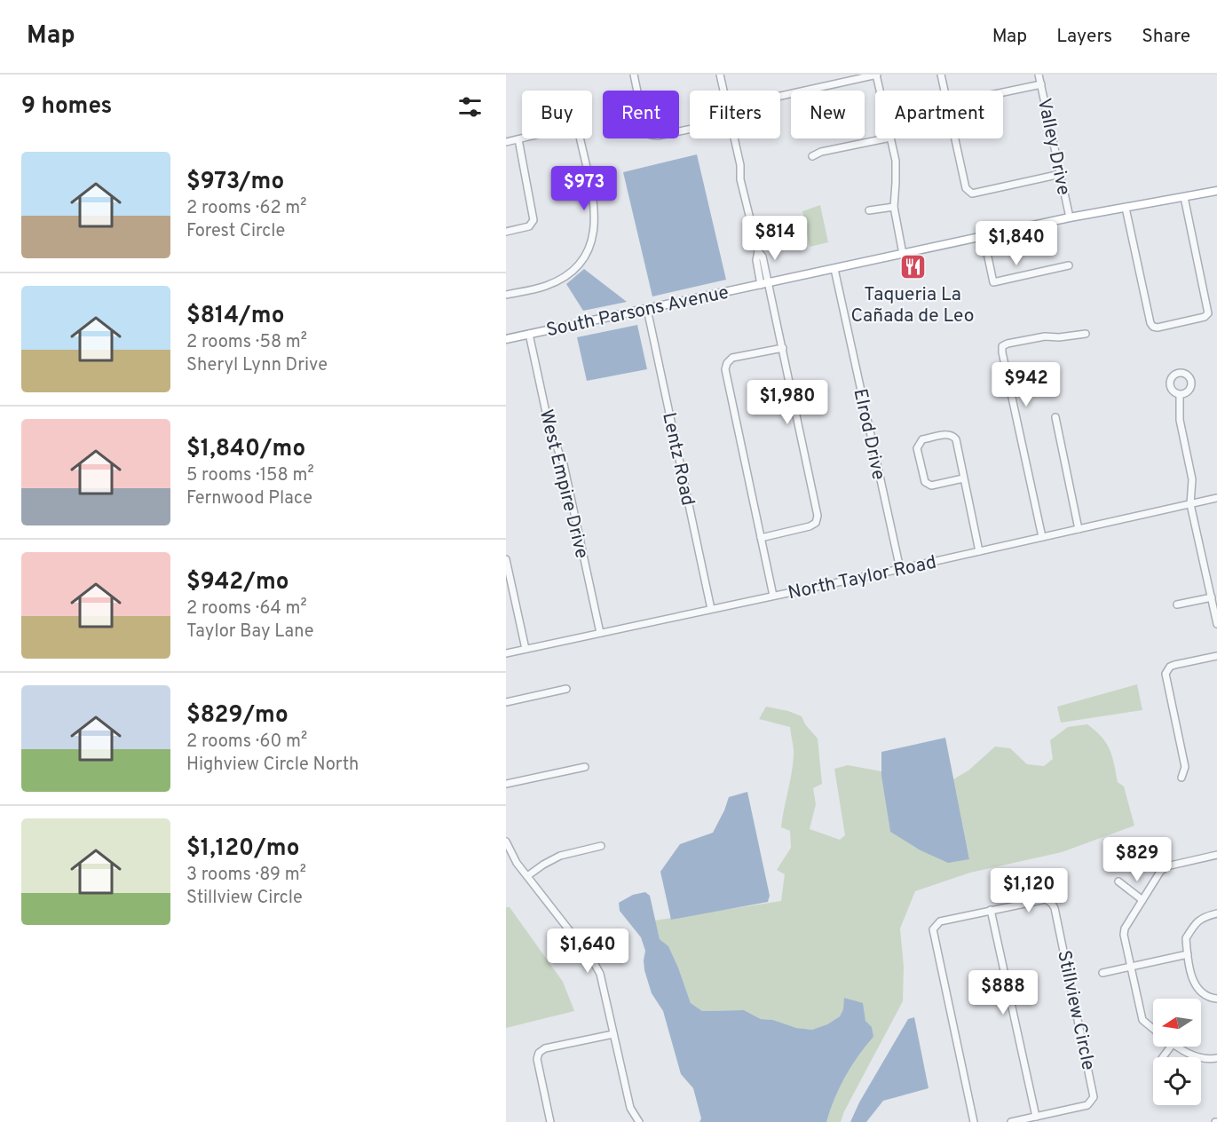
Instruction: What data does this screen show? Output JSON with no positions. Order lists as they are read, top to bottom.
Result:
{
  "streets": {
    "main road": ["South Parsons Avenue"],
    "street": [
      "Valley Drive",
      "Elrod Drive",
      "Lentz Road",
      "West Empire Drive",
      "North Taylor Road",
      "Stillview Circle"
    ]
  },
  "crossings": [
    ["Valley Drive", "South Parsons Avenue"],
    ["South Parsons Avenue", "Elrod Drive"],
    ["South Parsons Avenue", "Lentz Road"],
    ["South Parsons Avenue", "West Empire Drive"],
    ["Elrod Drive", "North Taylor Road"],
    ["Lentz Road", "North Taylor Road"],
    ["West Empire Drive", "North Taylor Road"]
  ],
  "places": {
    "restaurant": ["Taqueria La Cañada de Leo"]
  },
  "north": "left",
  "page": {
    "header": "Map",
    "nav": ["Map", "Layers", "Share"],
    "heading": "9 homes",
    "chip": [
      "Buy",
      "Rent",
      "Filters",
      "New",
      "Apartment"
    ],
    "list": [
      {
        "name": "$973/mo",
        "note": "2 rooms · 62 m² · Forest Circle"
      },
      {
        "name": "$814/mo",
        "note": "2 rooms · 58 m² · Sheryl Lynn Drive"
      },
      {
        "name": "$1,840/mo",
        "note": "5 rooms · 158 m² · Fernwood Place"
      },
      {
        "name": "$942/mo",
        "note": "2 rooms · 64 m² · Taylor Bay Lane"
      },
      {
        "name": "$829/mo",
        "note": "2 rooms · 60 m² · Highview Circle North"
      },
      {
        "name": "$1,120/mo",
        "note": "3 rooms · 89 m² · Stillview Circle"
      }
    ],
    "price": [
      "$973",
      "$814",
      "$1,840",
      "$942",
      "$1,980",
      "$829",
      "$1,120",
      "$1,640",
      "$888"
    ]
  }
}
